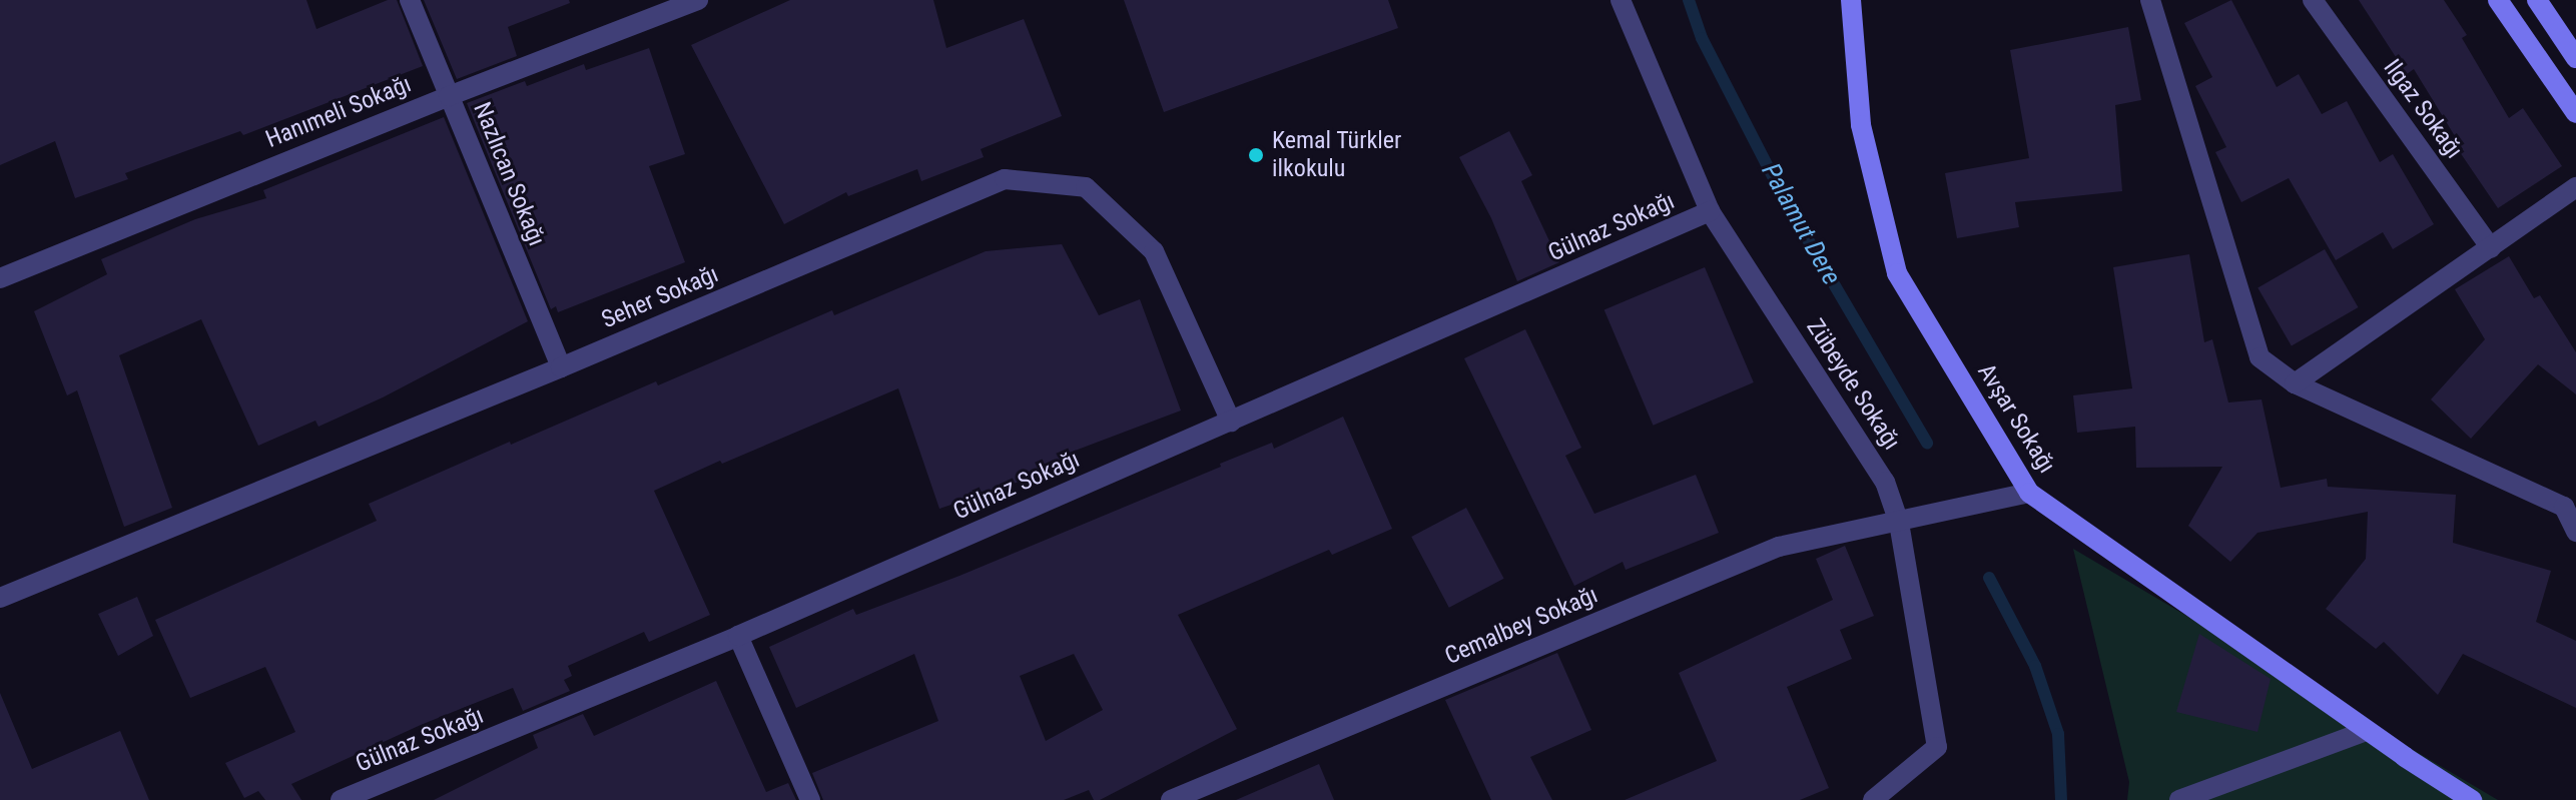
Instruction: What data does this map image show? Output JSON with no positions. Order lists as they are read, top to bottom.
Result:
{
  "streets": {
    "street": [
      "Ilgaz Sokağı",
      "Hanımeli Sokağı",
      "Nazlıcan Sokağı",
      "Gülnaz Sokağı",
      "Seher Sokağı",
      "Zübeyde Sokağı",
      "Avşar Sokağı",
      "Cemalbey Sokağı"
    ]
  },
  "crossings": [
    ["Hanımeli Sokağı", "Nazlıcan Sokağı"],
    ["Nazlıcan Sokağı", "Seher Sokağı"],
    ["Gülnaz Sokağı", "Seher Sokağı"],
    ["Gülnaz Sokağı", "Zübeyde Sokağı"],
    ["Zübeyde Sokağı", "Cemalbey Sokağı"],
    ["Avşar Sokağı", "Cemalbey Sokağı"]
  ],
  "water": ["Palamut Dere"],
  "places": ["Kemal Türkler ilkokulu"]
}
